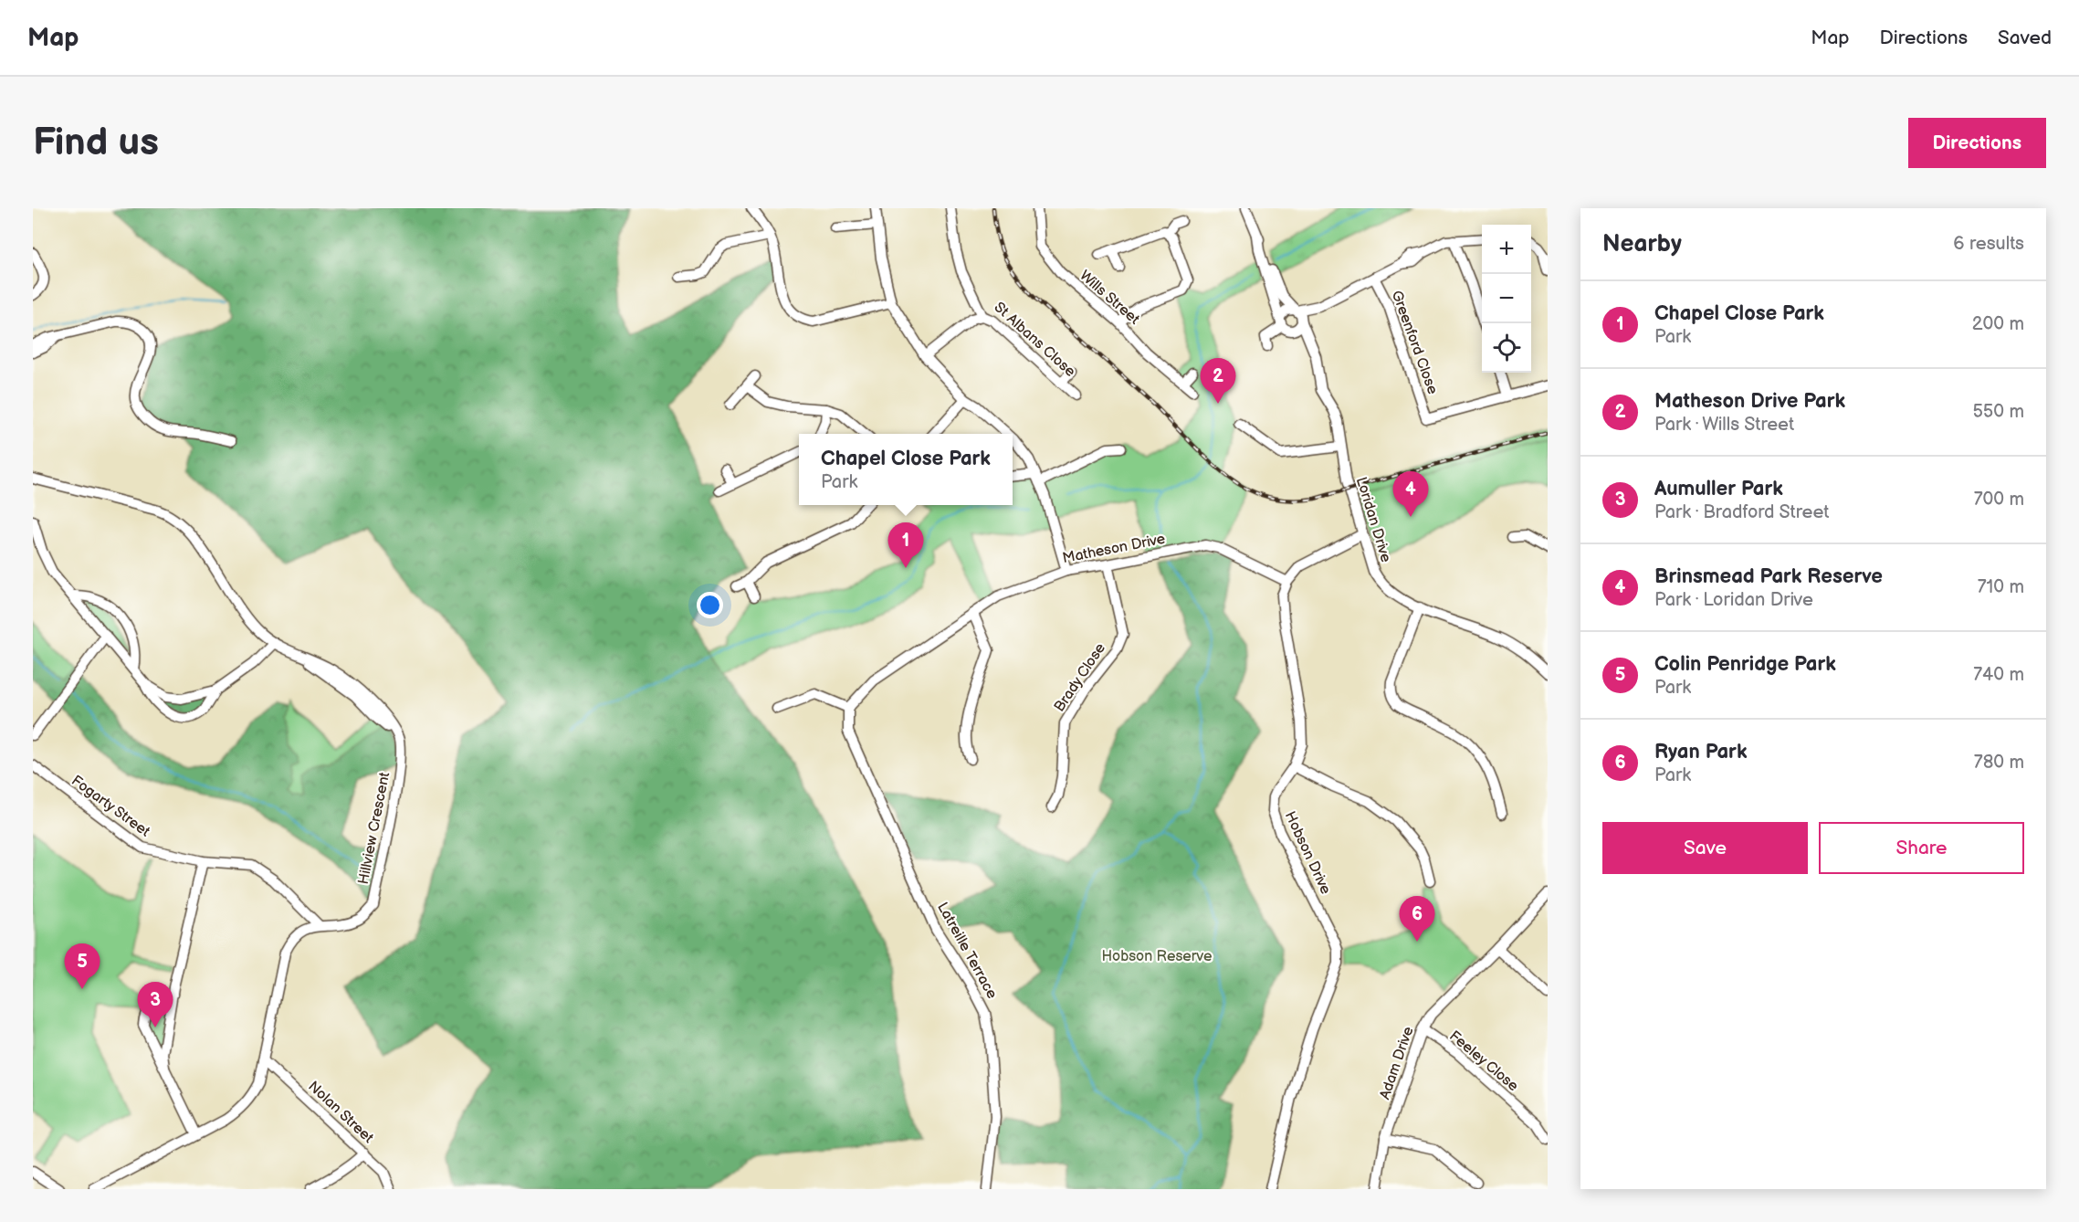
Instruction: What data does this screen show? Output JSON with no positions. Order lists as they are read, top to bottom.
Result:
{
  "streets": {
    "street": [
      "Wills Street",
      "St Albans Close",
      "Greenford Close",
      "Loridan Drive",
      "Matheson Drive",
      "Brady Close",
      "Fogarty Street",
      "Hillview Crescent",
      "Hobson Drive",
      "Latreille Terrace",
      "Feeley Close",
      "Adam Drive",
      "Nolan Street"
    ]
  },
  "crossings": [
    ["Matheson Drive", "Brady Close"],
    ["Matheson Drive", "Hobson Drive"],
    ["Matheson Drive", "Latreille Terrace"],
    ["Fogarty Street", "Hillview Crescent"],
    ["Hillview Crescent", "Nolan Street"],
    ["Feeley Close", "Adam Drive"]
  ],
  "parks": ["Hobson Reserve"],
  "page": {
    "header": "Map",
    "nav": ["Map", "Directions", "Saved"],
    "buttons": [
      "Directions",
      ["Save", "Share"]
    ],
    "title": "Find us",
    "heading": ["Nearby", "6 results"],
    "map_buttons": ["+", "−"],
    "list": [
      {
        "mark": "1",
        "name": "Chapel Close Park",
        "note": "Park",
        "value": "200 m"
      },
      {
        "mark": "2",
        "name": "Matheson Drive Park",
        "note": "Park · Wills Street",
        "value": "550 m"
      },
      {
        "mark": "3",
        "name": "Aumuller Park",
        "note": "Park · Bradford Street",
        "value": "700 m"
      },
      {
        "mark": "4",
        "name": "Brinsmead Park Reserve",
        "note": "Park · Loridan Drive",
        "value": "710 m"
      },
      {
        "mark": "5",
        "name": "Colin Penridge Park",
        "note": "Park",
        "value": "740 m"
      },
      {
        "mark": "6",
        "name": "Ryan Park",
        "note": "Park",
        "value": "780 m"
      }
    ],
    "pins": [
      "2",
      "4",
      "1",
      "6",
      "5",
      "3"
    ],
    "popup": ["Chapel Close Park", "Park"]
  }
}
